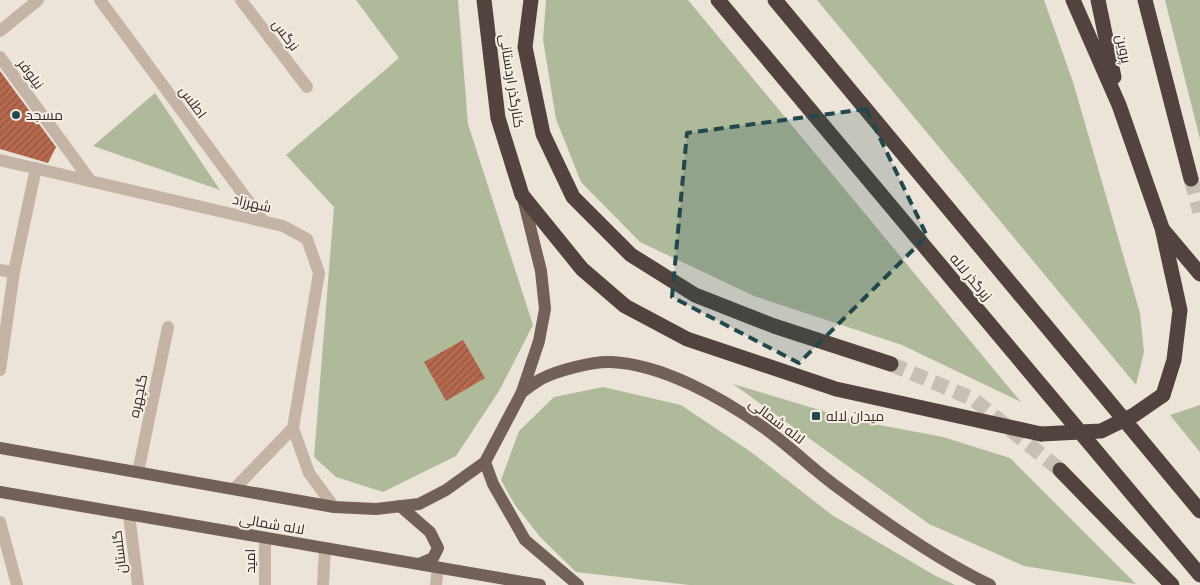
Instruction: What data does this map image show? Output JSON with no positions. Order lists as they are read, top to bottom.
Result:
{
  "streets": {
    "highway": ["پروین", "کنارگذر اردستانی", "زیرگذر لاله"],
    "main road": ["لاله شمالی"],
    "street": [
      "نرگس",
      "نیلوفر",
      "اطلس",
      "شهرزاد",
      "گلچهره",
      "گلستان",
      "امید"
    ]
  },
  "crossings": [
    ["نیلوفر", "شهرزاد"],
    ["اطلس", "شهرزاد"],
    ["گلچهره", "لاله شمالی"],
    ["لاله شمالی", "گلستان"],
    ["لاله شمالی", "امید"]
  ],
  "places": {
    "other": ["مسجد"],
    "transit": ["میدان لاله"]
  }
}
